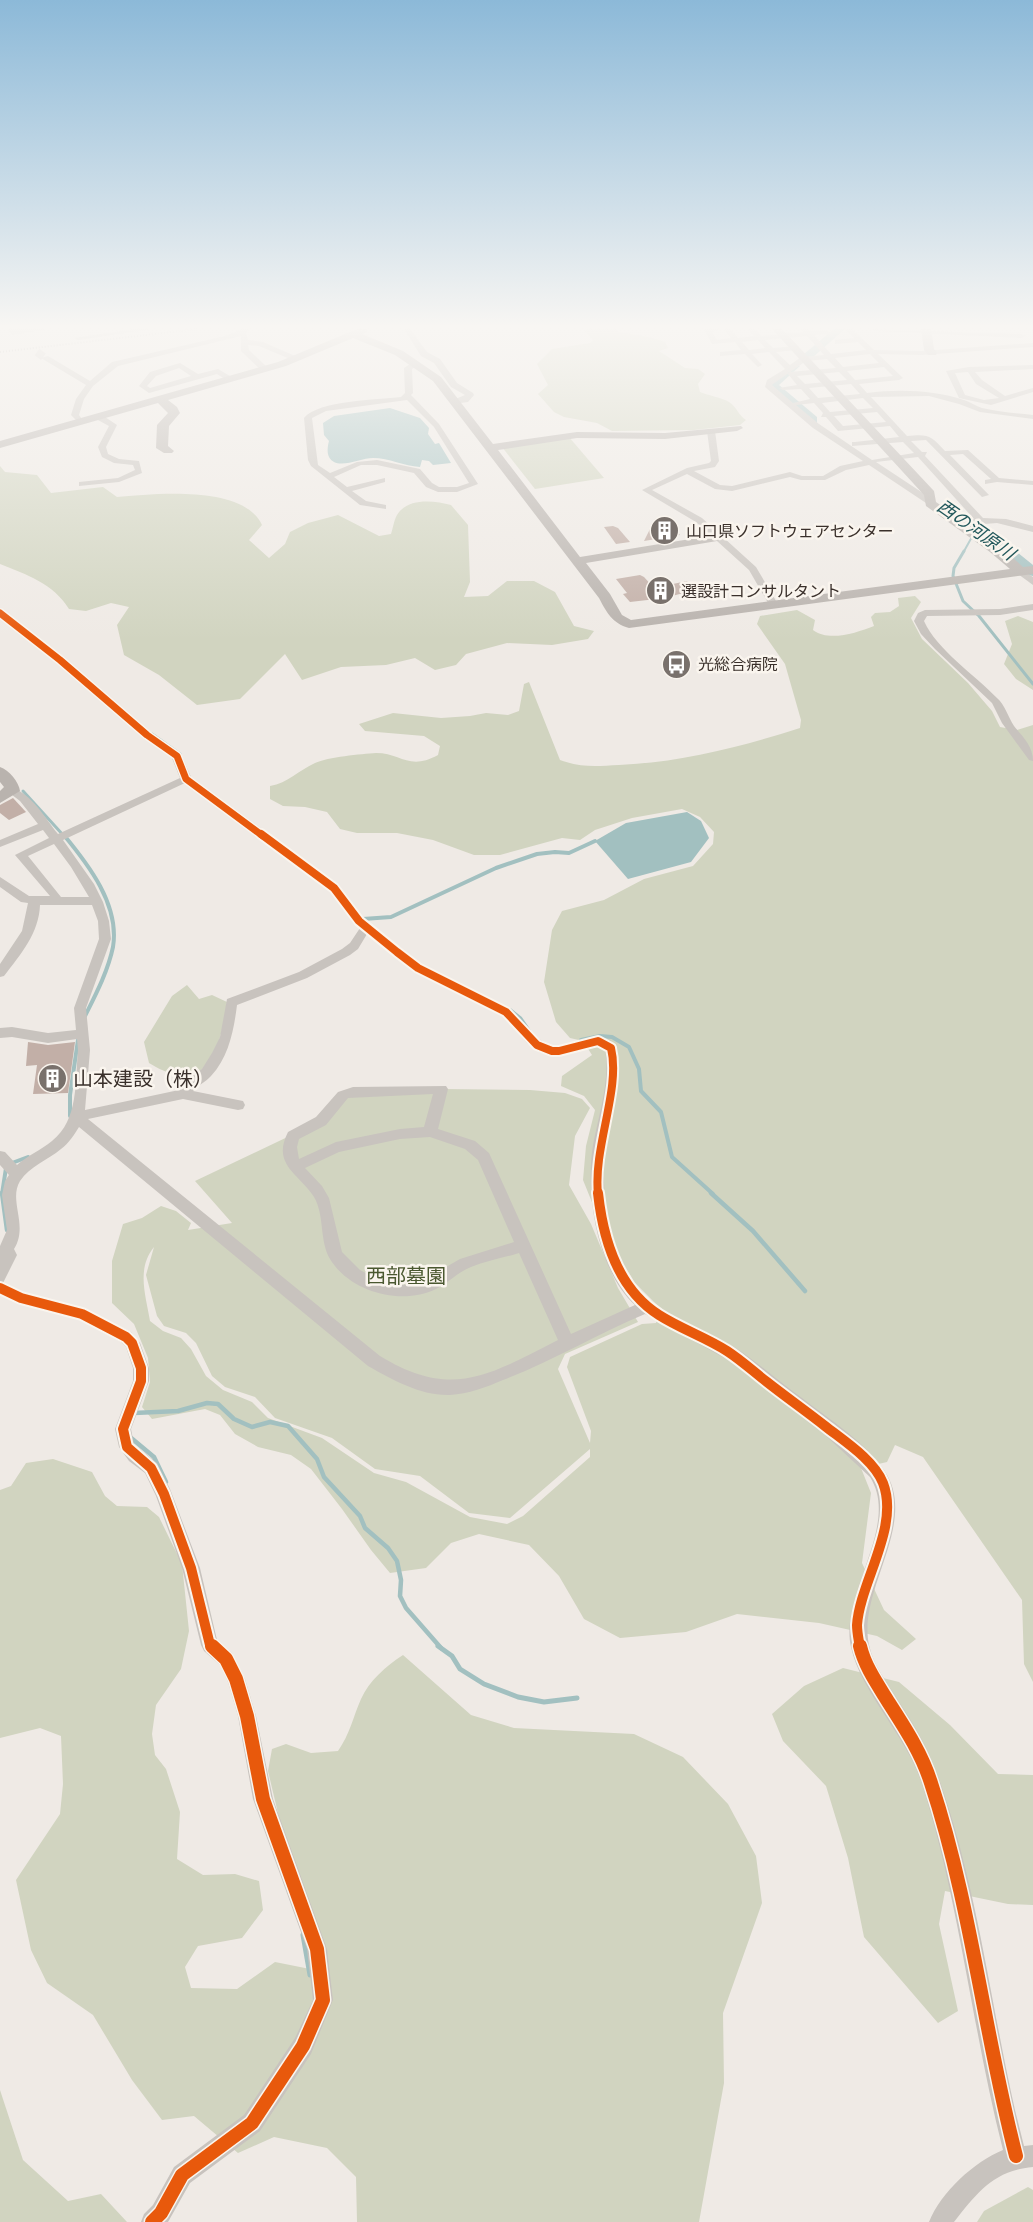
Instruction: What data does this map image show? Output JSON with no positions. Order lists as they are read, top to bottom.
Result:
{
  "water": ["西の河原川"],
  "parks": ["西部墓園"],
  "places": {
    "building": ["山口県ソフトウェアセンター", "選設計コンサルタント", "山本建設（株）"],
    "bus stop": ["光総合病院"]
  }
}
